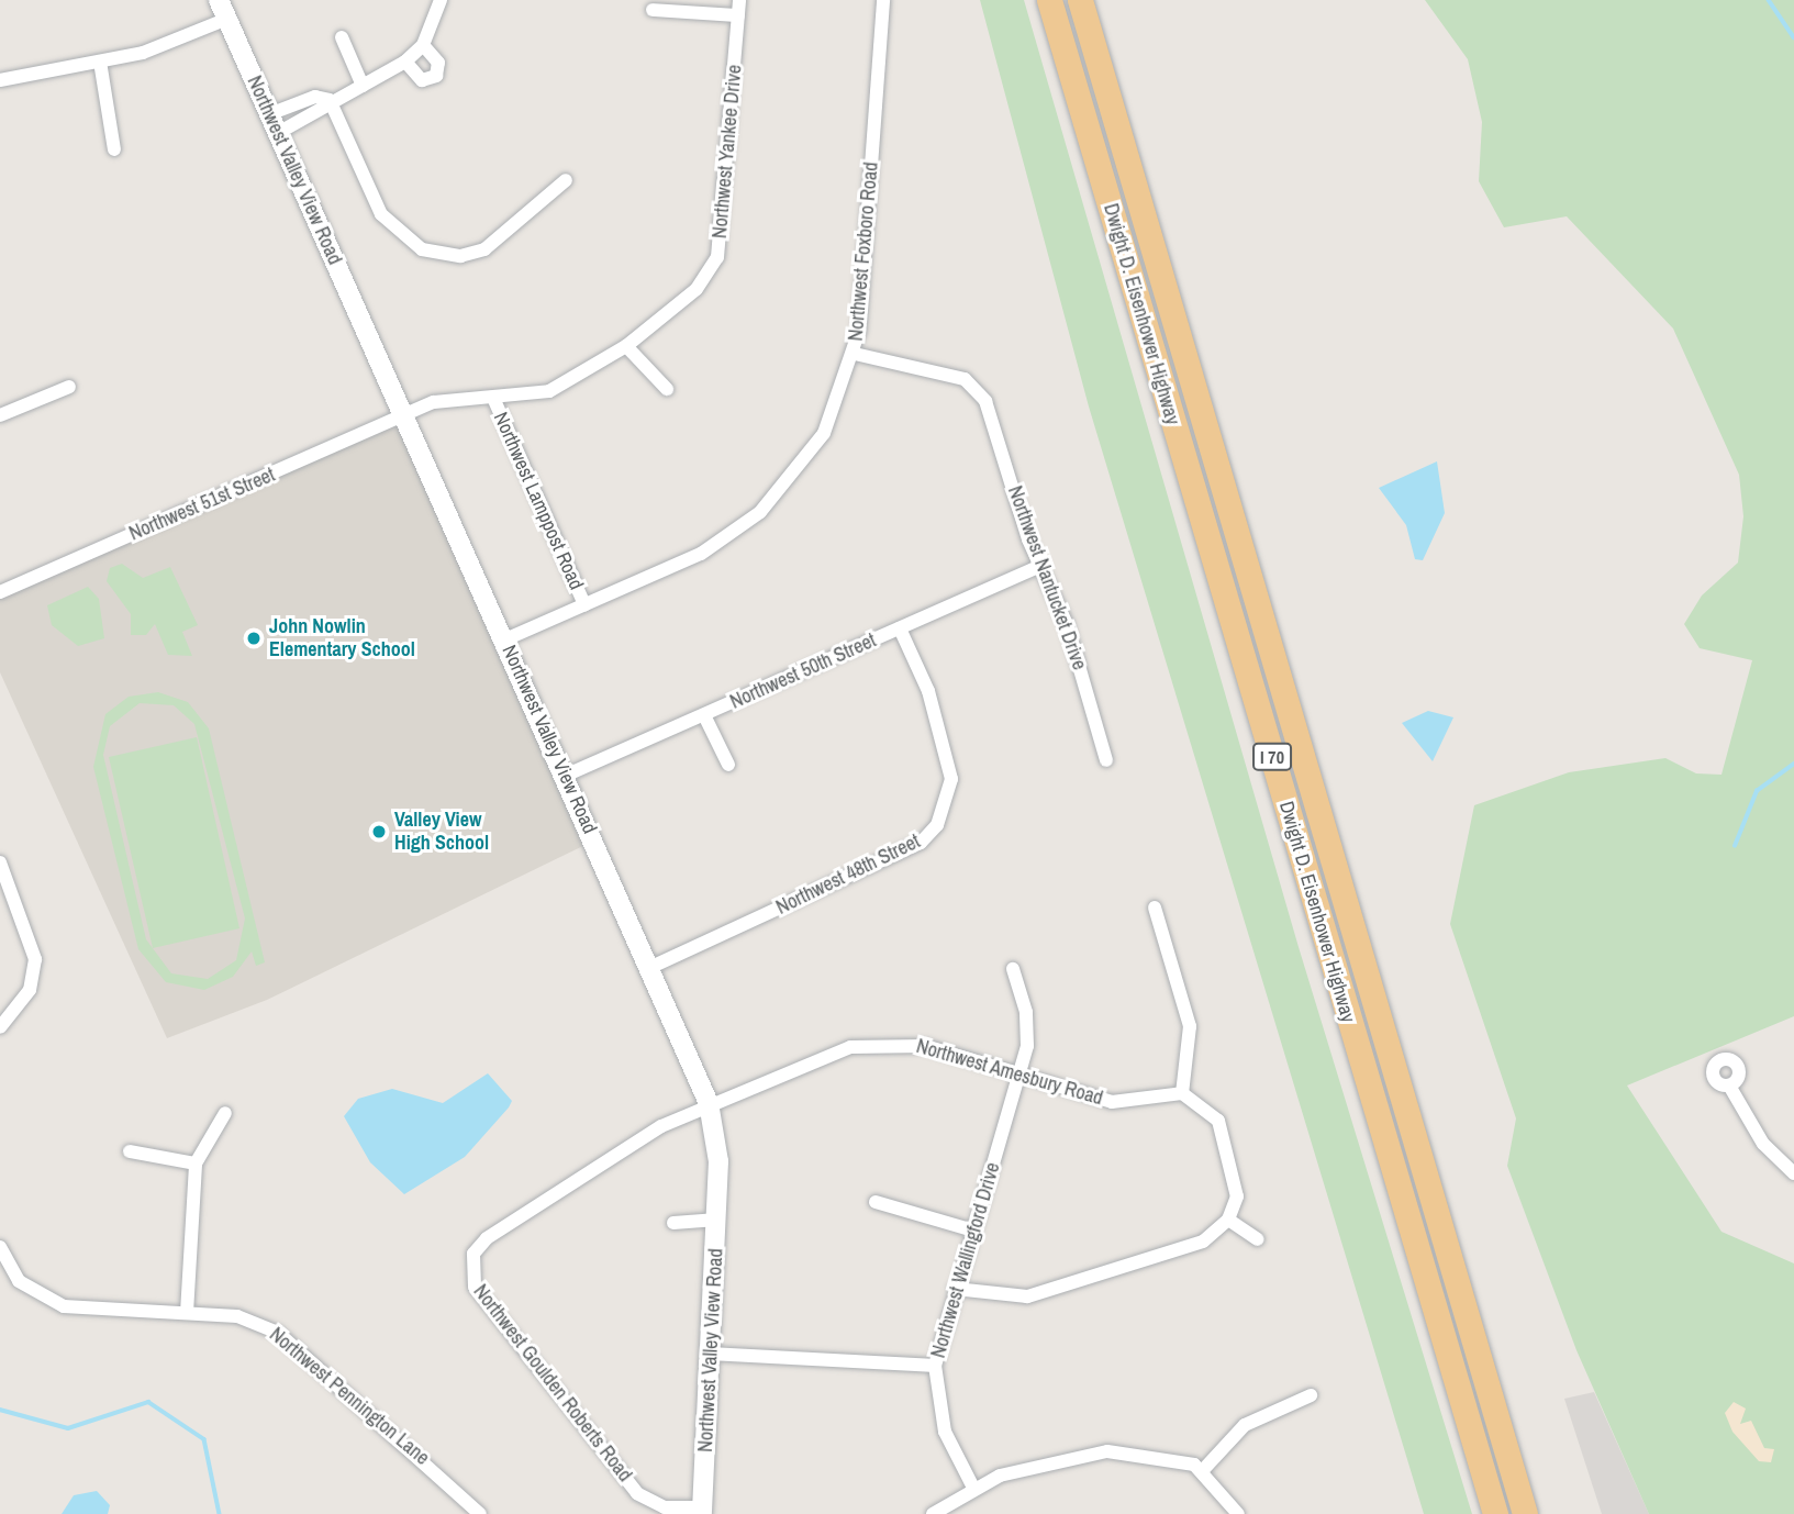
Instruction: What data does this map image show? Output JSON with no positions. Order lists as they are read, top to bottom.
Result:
{
  "streets": {
    "highway": ["Dwight D. Eisenhower Highway", "I 70"],
    "street": [
      "Northwest Yankee Drive",
      "Northwest Valley View Road",
      "Northwest Foxboro Road",
      "Northwest Lamppost Road",
      "Northwest 51st Street",
      "Northwest Nantucket Drive",
      "Northwest 50th Street",
      "Northwest 48th Street",
      "Northwest Amesbury Road",
      "Northwest Wallingford Drive",
      "Northwest Goulden Roberts Road",
      "Northwest Pennington Lane"
    ]
  },
  "crossings": [
    ["Northwest Yankee Drive", "Northwest Valley View Road"],
    ["Northwest Yankee Drive", "Northwest Lamppost Road"],
    ["Northwest Yankee Drive", "Northwest 51st Street"],
    ["Northwest Valley View Road", "Northwest Foxboro Road"],
    ["Northwest Valley View Road", "Northwest 51st Street"],
    ["Northwest Valley View Road", "Northwest 50th Street"],
    ["Northwest Valley View Road", "Northwest 48th Street"],
    ["Northwest Valley View Road", "Northwest Amesbury Road"],
    ["Northwest Valley View Road", "Northwest Goulden Roberts Road"],
    ["Northwest Foxboro Road", "Northwest Lamppost Road"],
    ["Northwest Foxboro Road", "Northwest Nantucket Drive"],
    ["Northwest Nantucket Drive", "Northwest 50th Street"],
    ["Northwest 50th Street", "Northwest 48th Street"],
    ["Northwest Amesbury Road", "Northwest Wallingford Drive"],
    ["Northwest Amesbury Road", "Northwest Goulden Roberts Road"]
  ],
  "places": ["John Nowlin Elementary School", "Valley View High School"]
}
